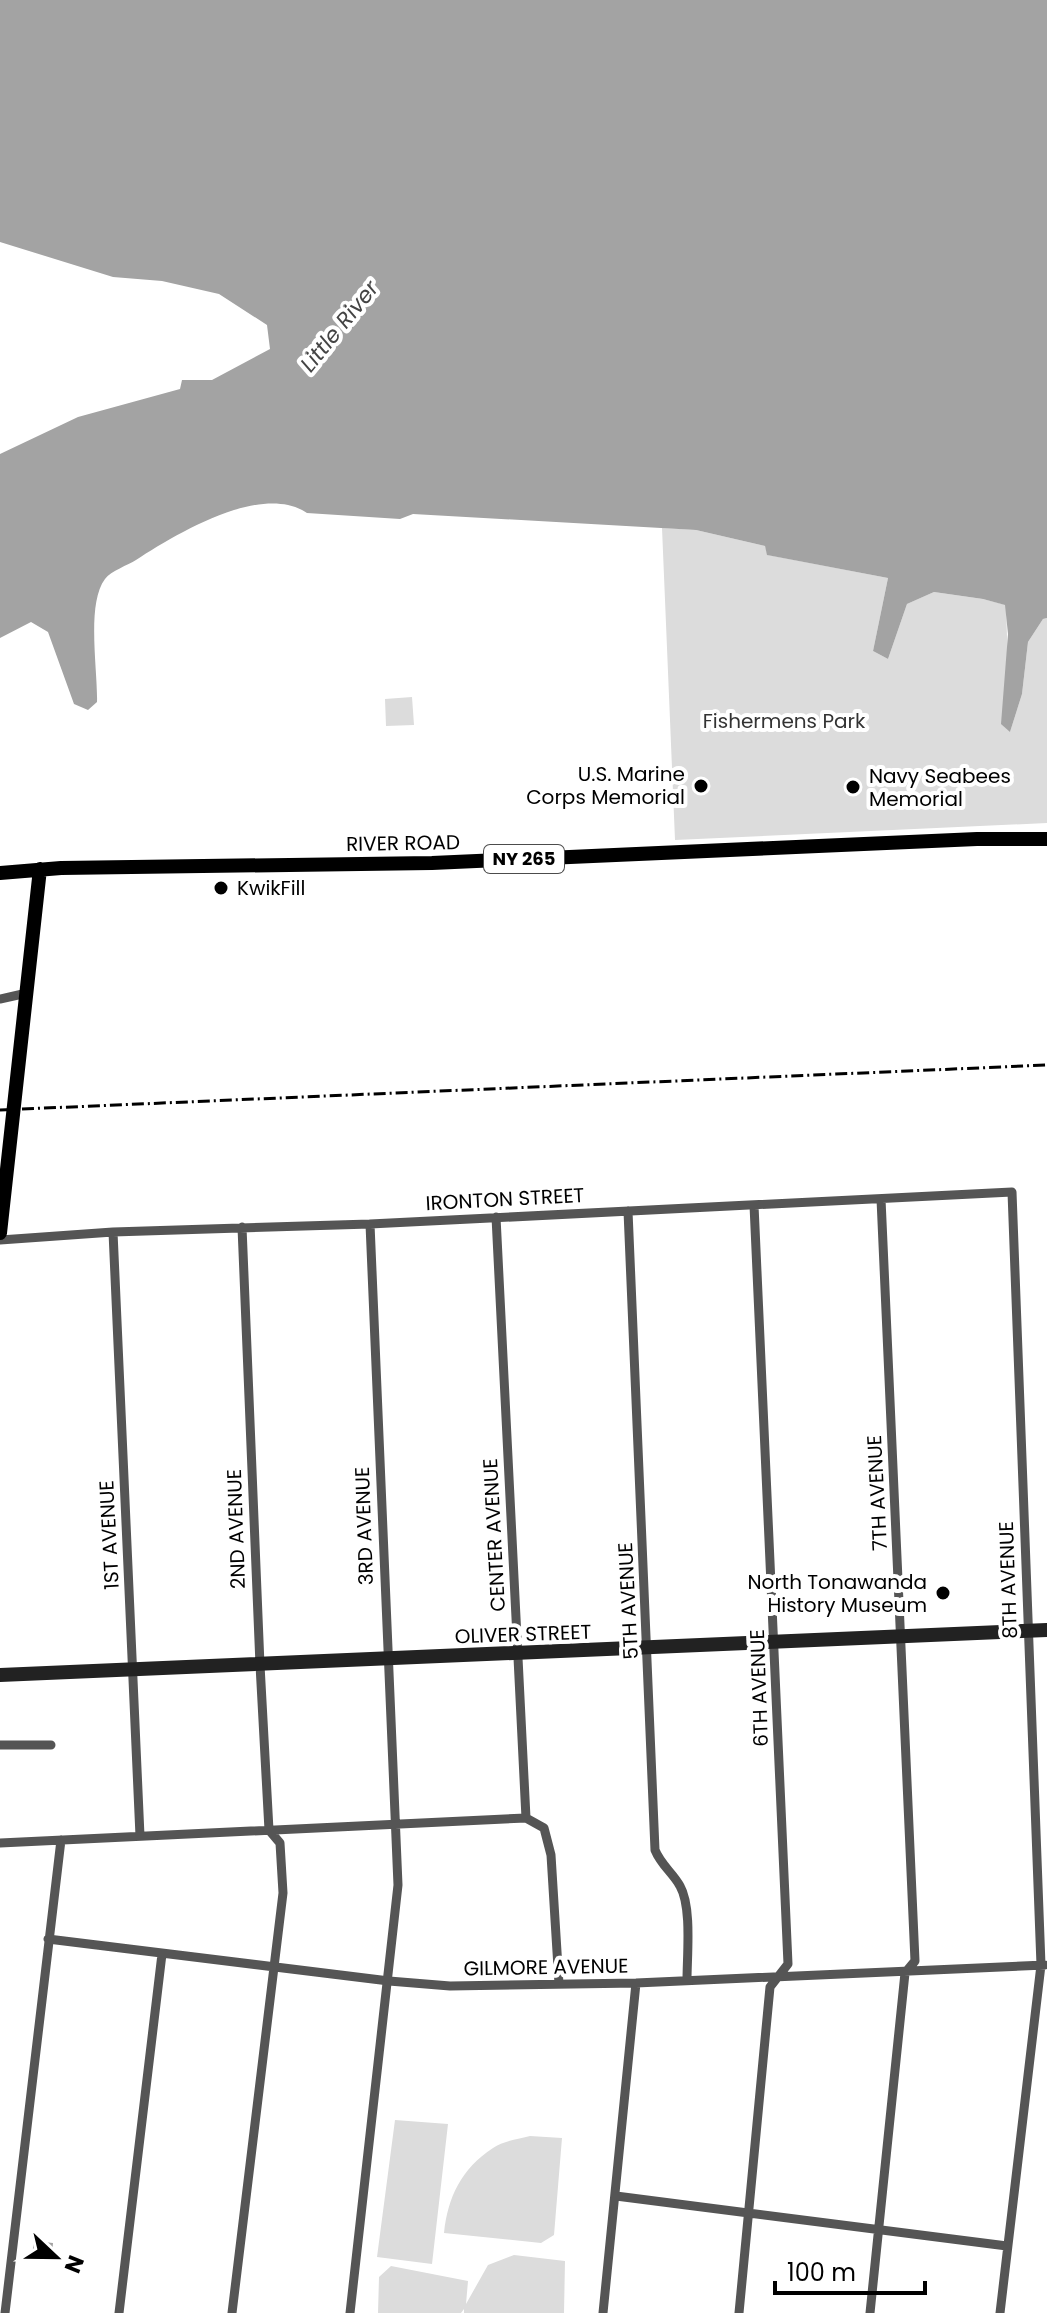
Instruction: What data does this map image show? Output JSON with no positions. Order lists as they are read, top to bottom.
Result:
{
  "streets": {
    "main road": ["RIVER ROAD", "NY 265", "OLIVER STREET"],
    "street": [
      "IRONTON STREET",
      "7TH AVENUE",
      "3RD AVENUE",
      "2ND AVENUE",
      "1ST AVENUE",
      "CENTER AVENUE",
      "8TH AVENUE",
      "5TH AVENUE",
      "6TH AVENUE",
      "GILMORE AVENUE"
    ]
  },
  "crossings": [
    ["IRONTON STREET", "7TH AVENUE"],
    ["IRONTON STREET", "3RD AVENUE"],
    ["IRONTON STREET", "2ND AVENUE"],
    ["IRONTON STREET", "1ST AVENUE"],
    ["IRONTON STREET", "CENTER AVENUE"],
    ["IRONTON STREET", "8TH AVENUE"],
    ["IRONTON STREET", "5TH AVENUE"],
    ["IRONTON STREET", "6TH AVENUE"],
    ["7TH AVENUE", "OLIVER STREET"],
    ["7TH AVENUE", "GILMORE AVENUE"],
    ["3RD AVENUE", "OLIVER STREET"],
    ["3RD AVENUE", "GILMORE AVENUE"],
    ["2ND AVENUE", "OLIVER STREET"],
    ["2ND AVENUE", "GILMORE AVENUE"],
    ["1ST AVENUE", "OLIVER STREET"],
    ["CENTER AVENUE", "OLIVER STREET"],
    ["8TH AVENUE", "OLIVER STREET"],
    ["8TH AVENUE", "GILMORE AVENUE"],
    ["5TH AVENUE", "OLIVER STREET"],
    ["5TH AVENUE", "GILMORE AVENUE"],
    ["OLIVER STREET", "6TH AVENUE"],
    ["6TH AVENUE", "GILMORE AVENUE"]
  ],
  "water": ["Little River"],
  "parks": ["Fishermens Park"],
  "places": [
    "U.S. Marine Corps Memorial",
    "Navy Seabees Memorial",
    "KwikFill",
    "North Tonawanda History Museum"
  ],
  "scale_bar": "100 m",
  "north": "right"
}
